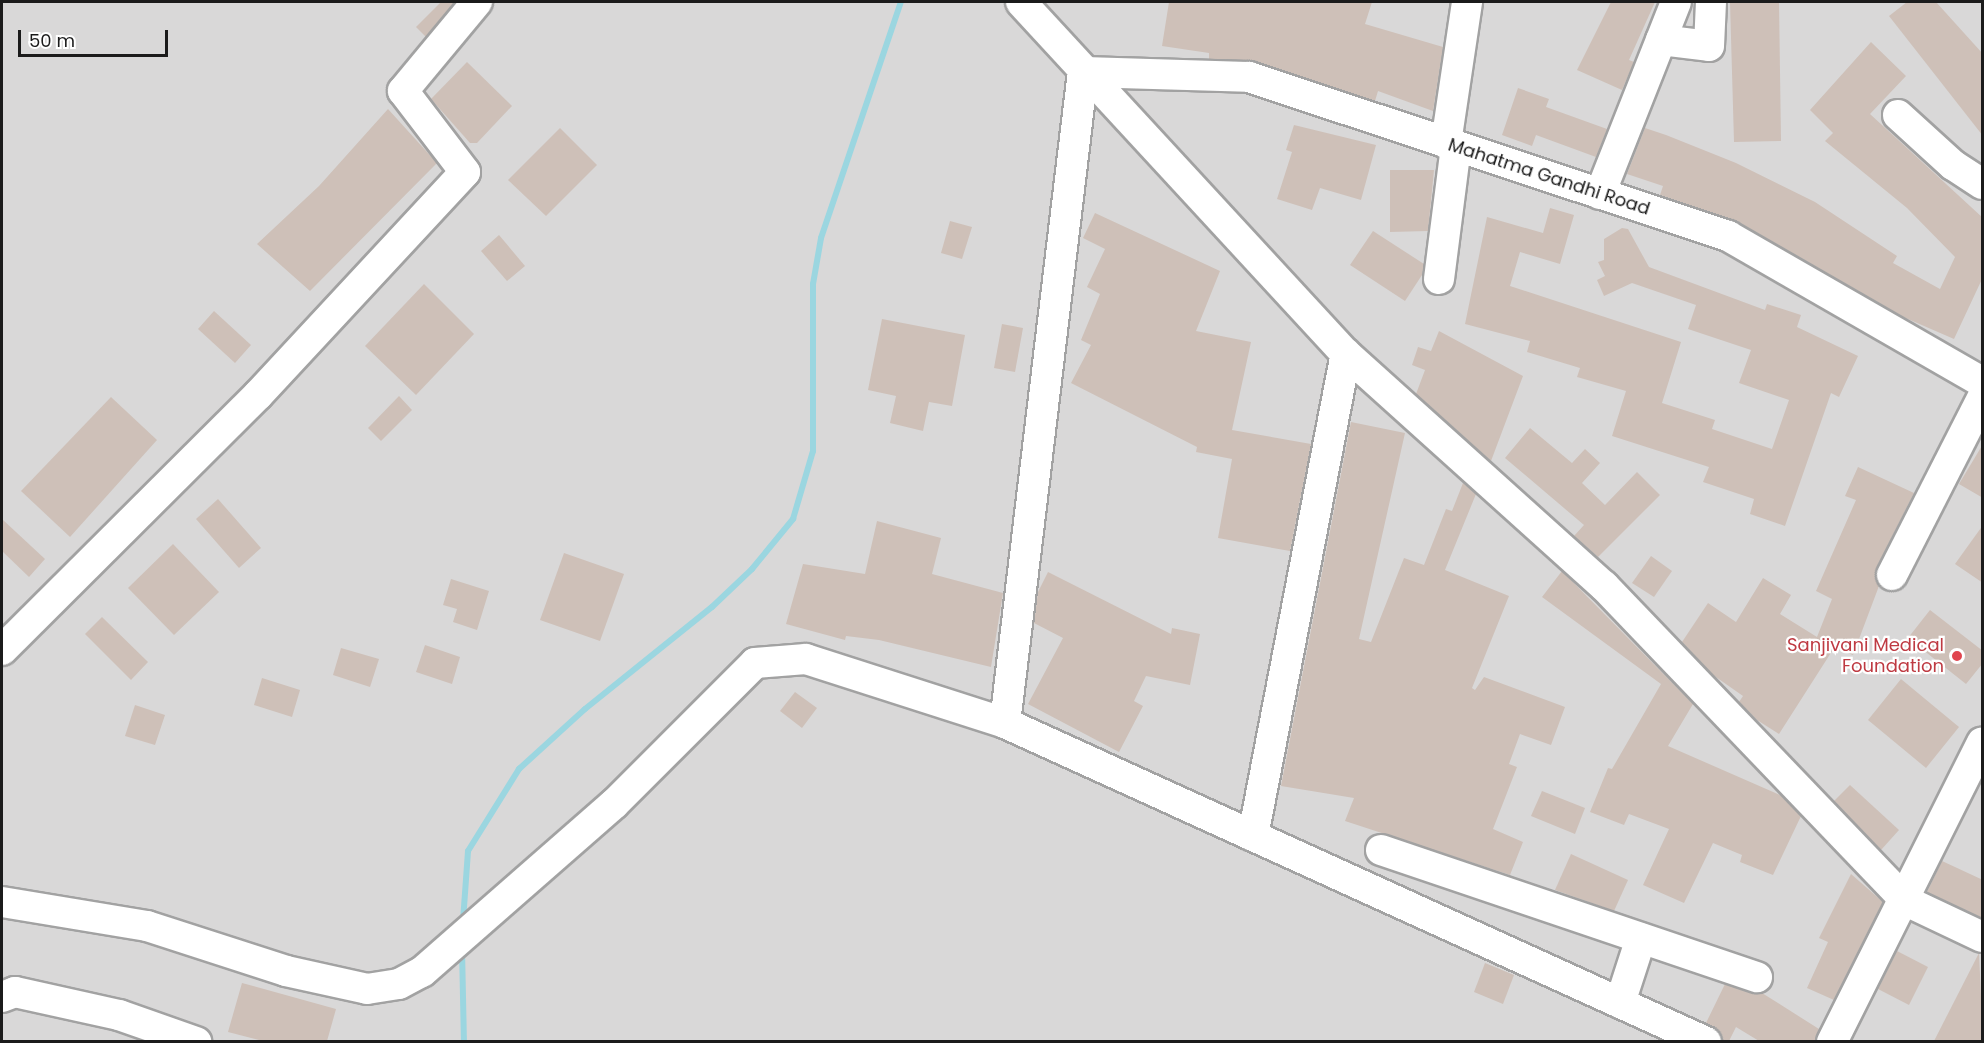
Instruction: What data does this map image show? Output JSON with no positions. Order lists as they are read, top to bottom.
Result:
{
  "streets": {
    "street": ["Mahatma Gandhi Road"]
  },
  "places": ["Sanjivani Medical Foundation"],
  "scale_bar": "50 m"
}
